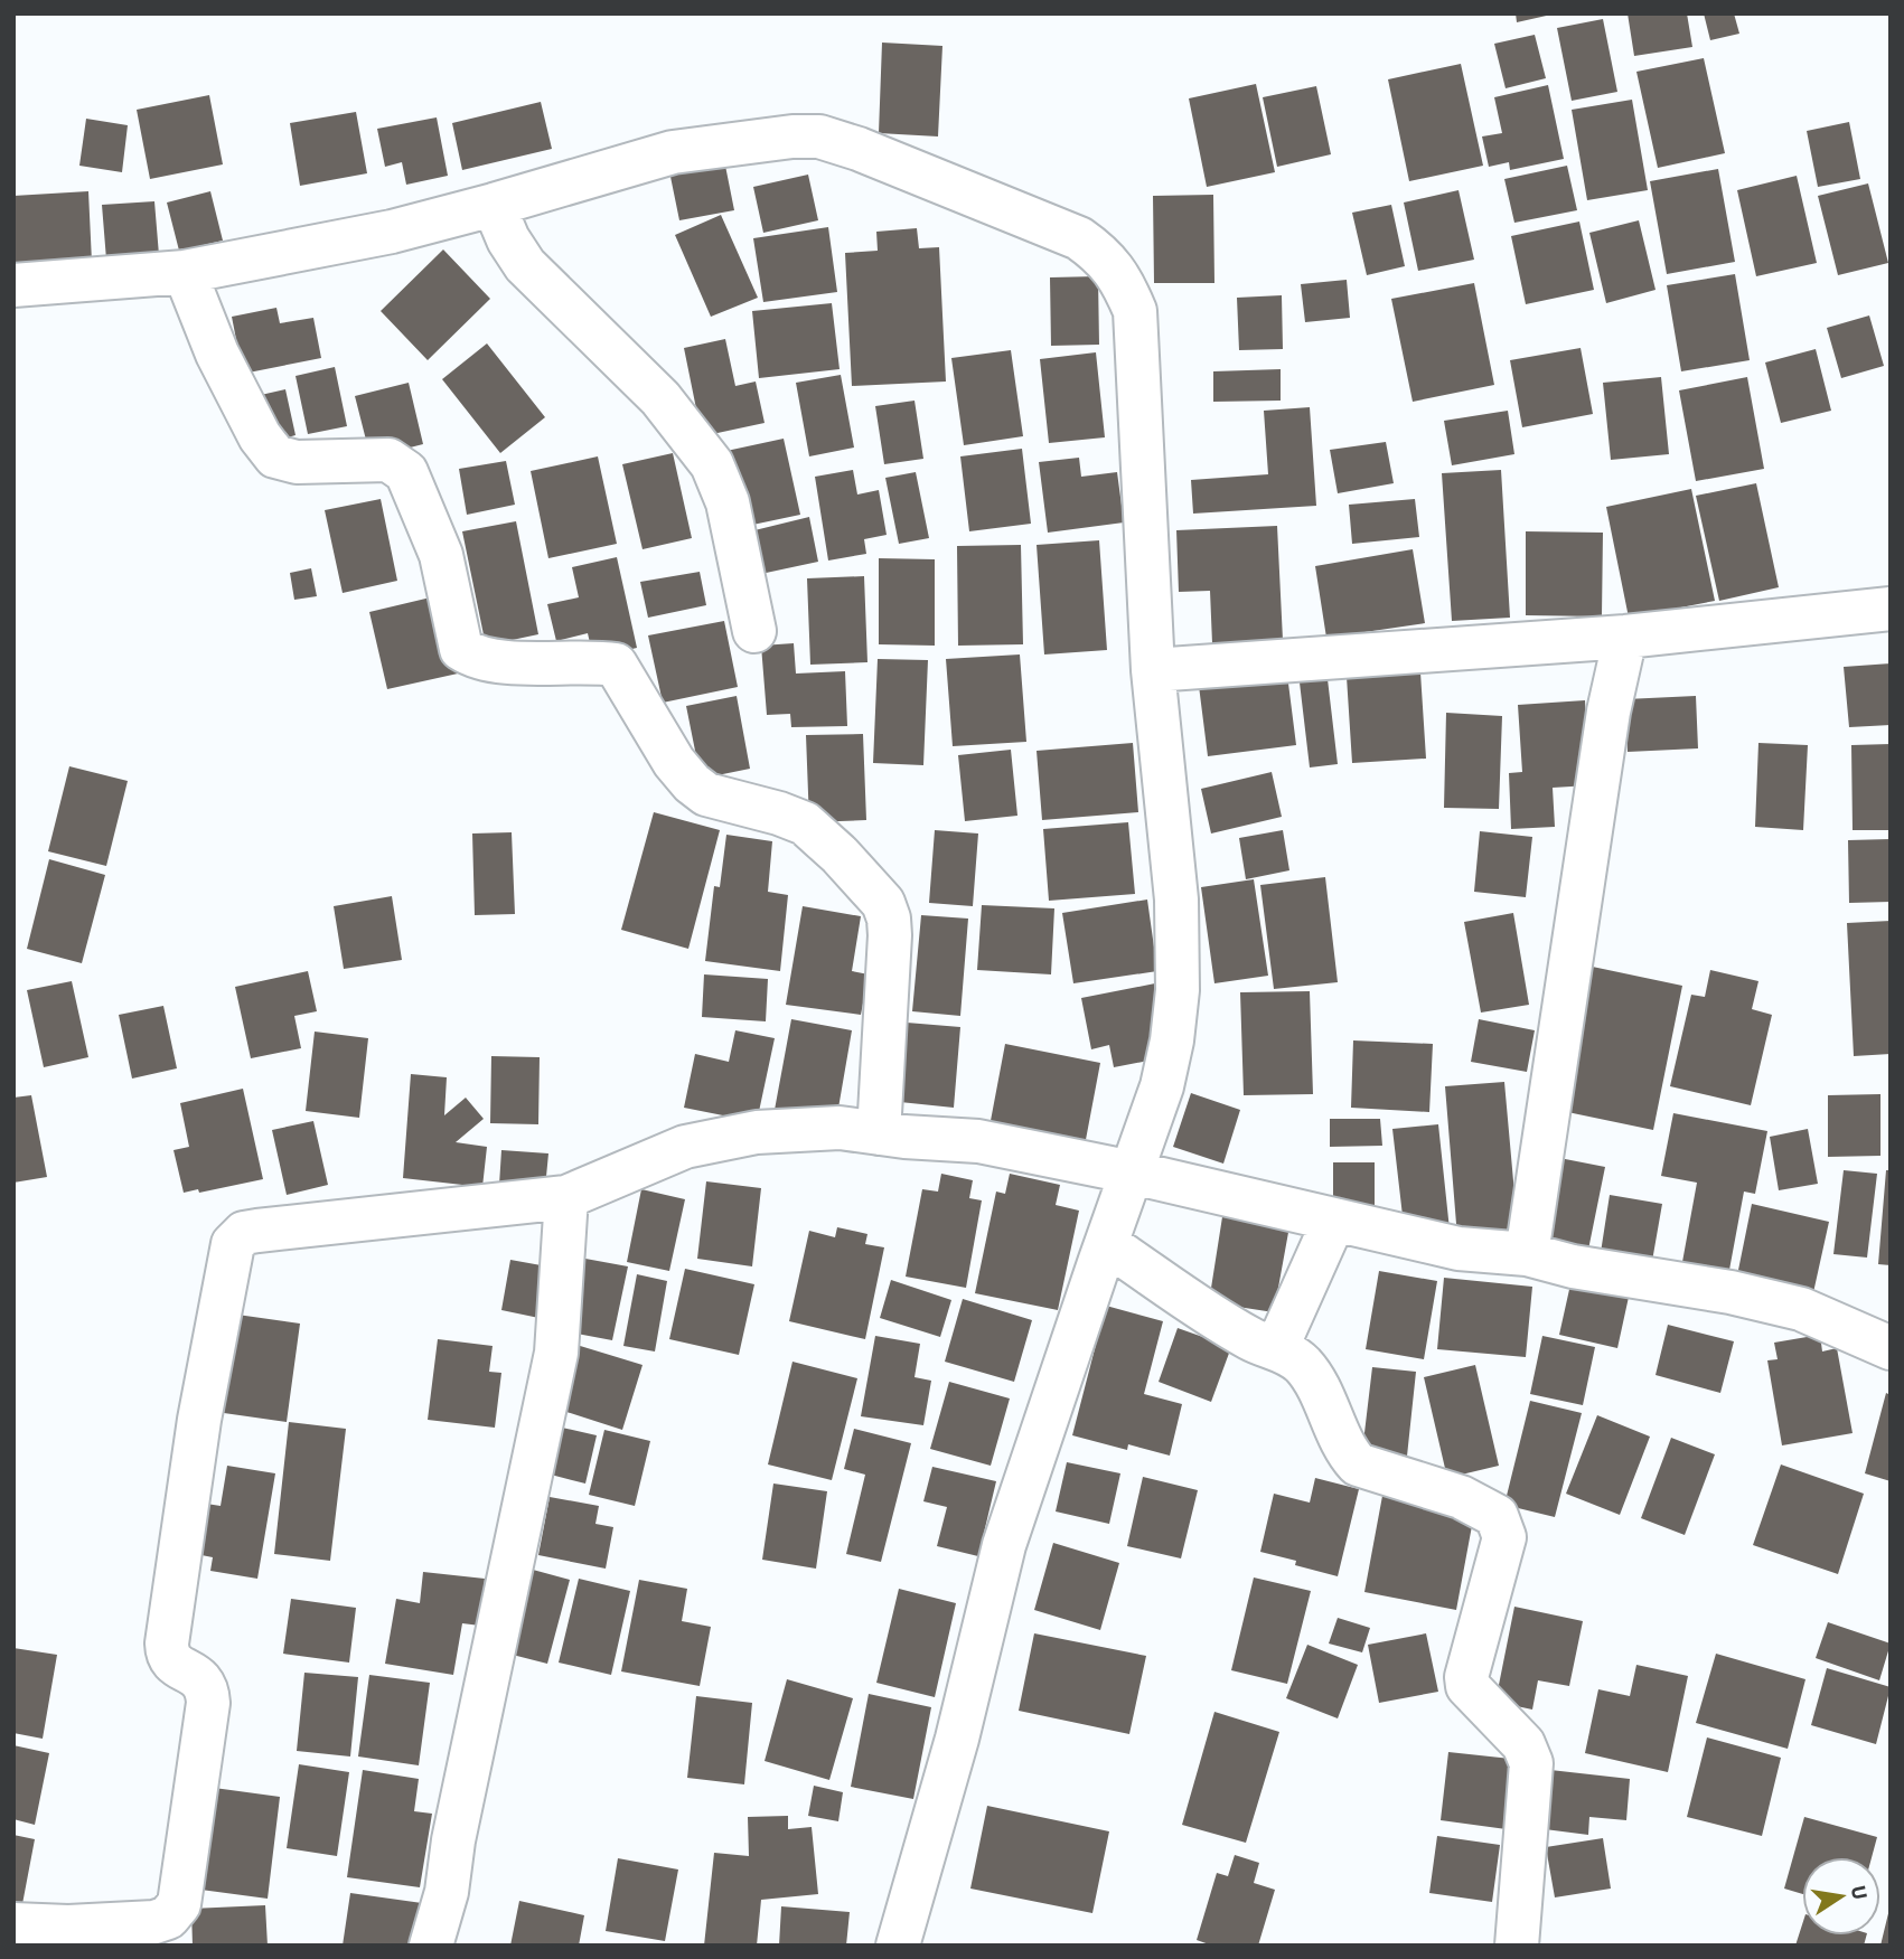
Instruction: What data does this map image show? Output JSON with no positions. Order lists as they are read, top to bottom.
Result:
{
  "north": "right"
}
